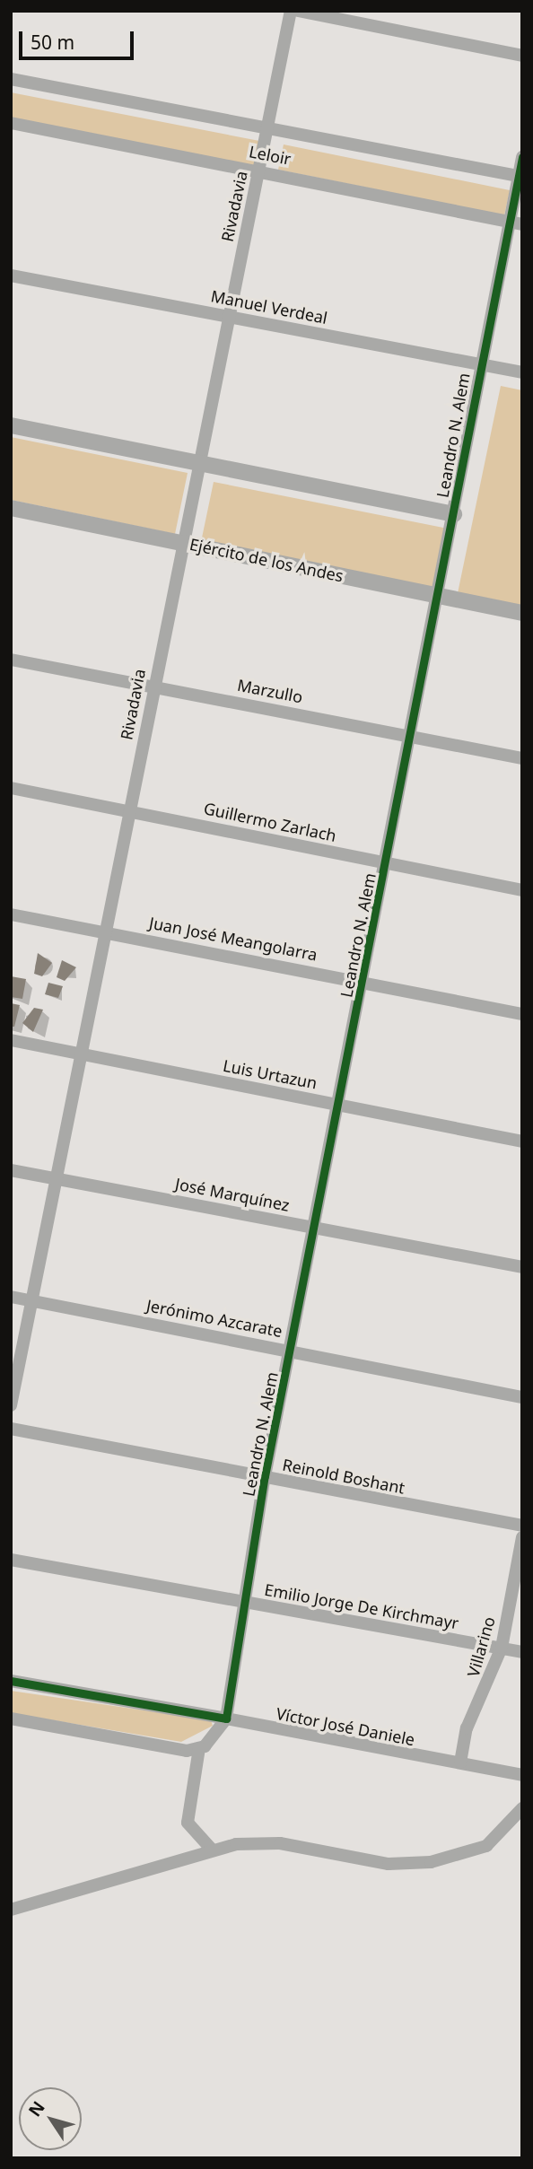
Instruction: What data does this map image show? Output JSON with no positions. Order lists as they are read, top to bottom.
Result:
{
  "streets": {
    "street": [
      "Leloir",
      "Rivadavia",
      "Manuel Verdeal",
      "Leandro N. Alem",
      "Ejército de los Andes",
      "Marzullo",
      "Guillermo Zarlach",
      "Juan José Meangolarra",
      "Luis Urtazun",
      "José Marquínez",
      "Jerónimo Azcarate",
      "Reinold Boshant",
      "Emilio Jorge De Kirchmayr",
      "Villarino",
      "Víctor José Daniele"
    ]
  },
  "crossings": [
    ["Leloir", "Rivadavia"],
    ["Leloir", "Leandro N. Alem"],
    ["Rivadavia", "Manuel Verdeal"],
    ["Rivadavia", "Ejército de los Andes"],
    ["Rivadavia", "Marzullo"],
    ["Rivadavia", "Guillermo Zarlach"],
    ["Rivadavia", "Juan José Meangolarra"],
    ["Rivadavia", "Luis Urtazun"],
    ["Rivadavia", "José Marquínez"],
    ["Rivadavia", "Jerónimo Azcarate"],
    ["Manuel Verdeal", "Leandro N. Alem"],
    ["Leandro N. Alem", "Ejército de los Andes"],
    ["Leandro N. Alem", "Marzullo"],
    ["Leandro N. Alem", "Guillermo Zarlach"],
    ["Leandro N. Alem", "Juan José Meangolarra"],
    ["Leandro N. Alem", "Luis Urtazun"],
    ["Leandro N. Alem", "José Marquínez"],
    ["Leandro N. Alem", "Jerónimo Azcarate"],
    ["Leandro N. Alem", "Reinold Boshant"],
    ["Leandro N. Alem", "Emilio Jorge De Kirchmayr"],
    ["Leandro N. Alem", "Víctor José Daniele"],
    ["Emilio Jorge De Kirchmayr", "Villarino"],
    ["Villarino", "Víctor José Daniele"]
  ],
  "scale_bar": "50 m",
  "north": "top left"
}
